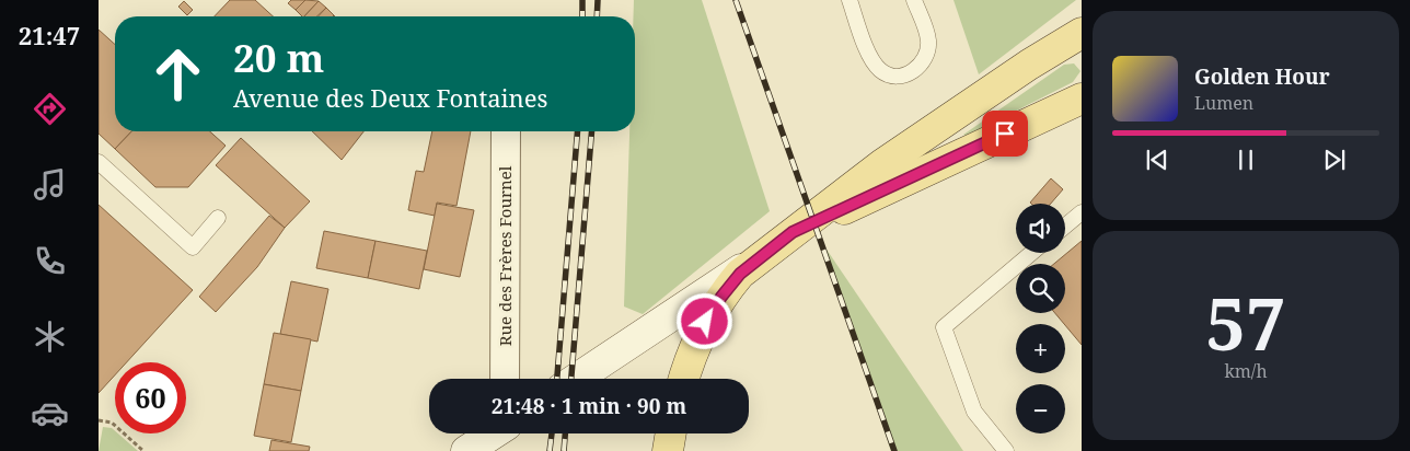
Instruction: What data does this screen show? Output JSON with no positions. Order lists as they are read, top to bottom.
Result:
{
  "streets": {
    "street": ["Rue des Frères Fournel"]
  },
  "page": {
    "tabs": "21:47",
    "turn": ["20 m", "Avenue des Deux Fontaines"],
    "song": ["Golden Hour", "Lumen"],
    "map_buttons": ["+", "−"],
    "tile": ["57", "km/h"],
    "limit": "60",
    "trip": "21:48 · 1 min · 90 m"
  }
}
